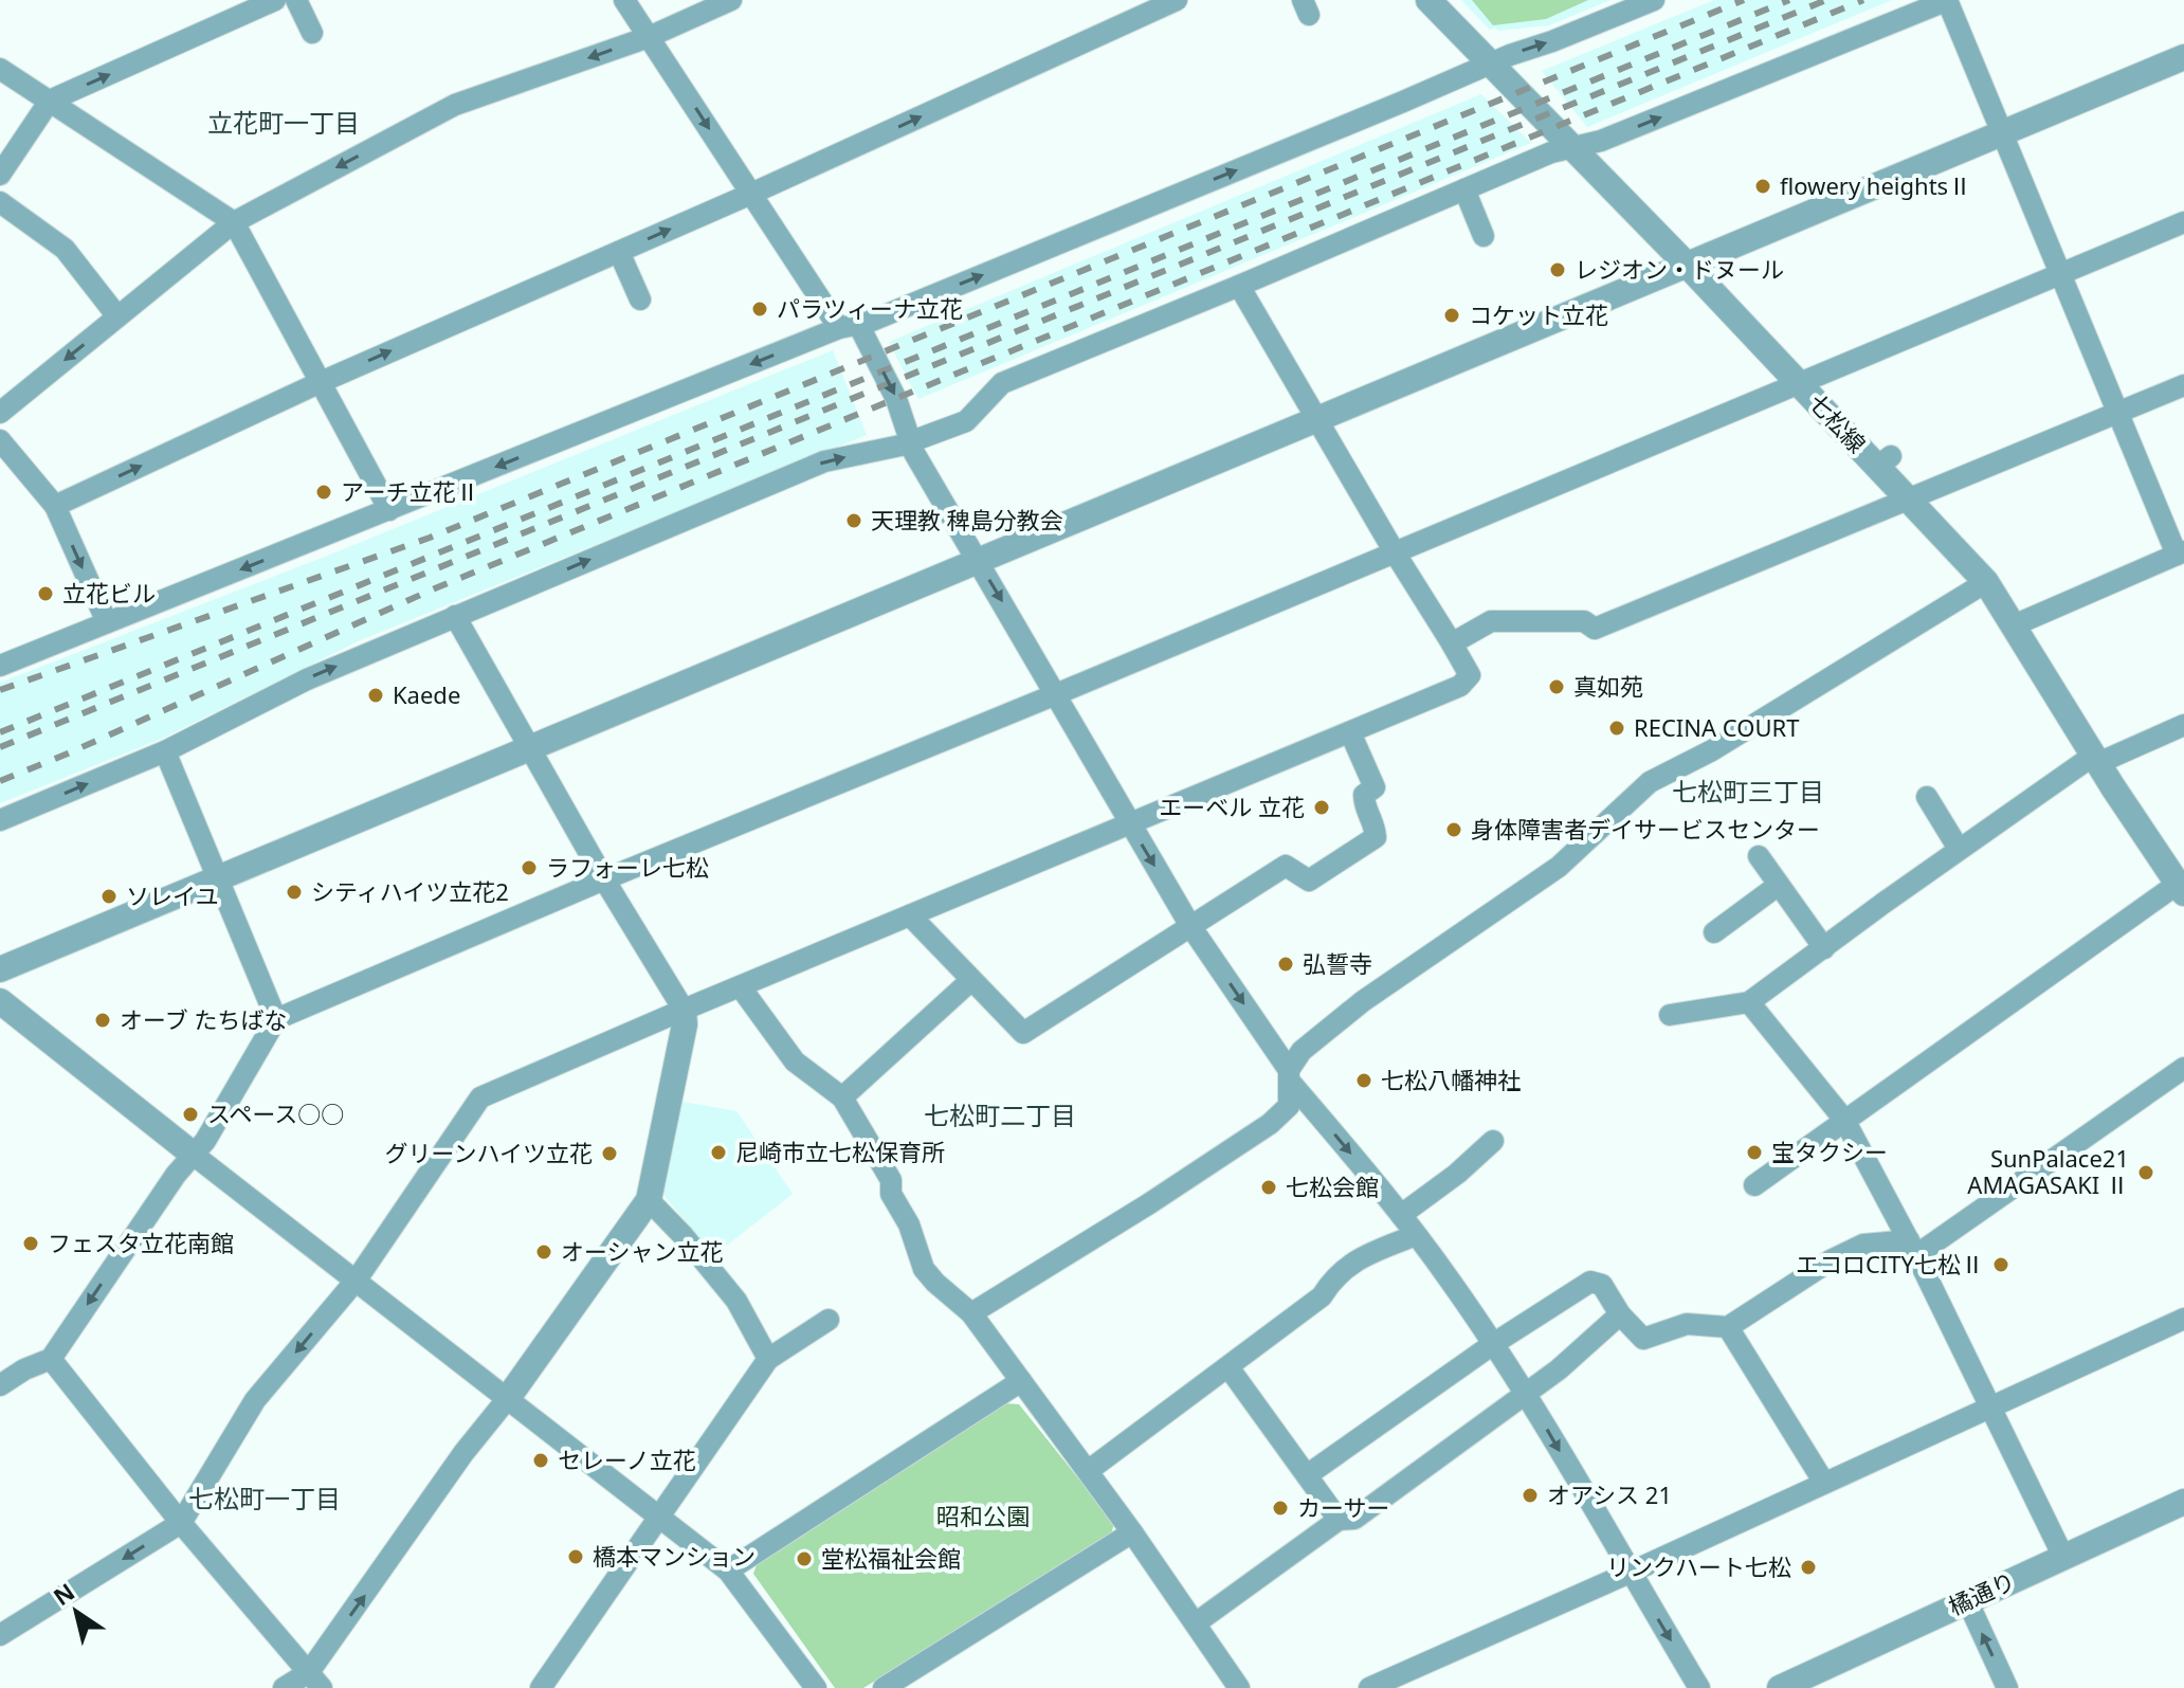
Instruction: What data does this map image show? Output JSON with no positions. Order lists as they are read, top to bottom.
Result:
{
  "streets": {
    "street": ["七松線", "橘通り"]
  },
  "districts": [
    "立花町一丁目",
    "七松町三丁目",
    "七松町二丁目",
    "七松町一丁目"
  ],
  "parks": ["昭和公園"],
  "places": [
    "flowery heightsⅡ",
    "レジオン・ドヌール",
    "パラツィーナ立花",
    "コケット立花",
    "アーチ立花Ⅱ",
    "天理教 稗島分教会",
    "立花ビル",
    "真如苑",
    "Kaede",
    "RECINA COURT",
    "エーベル 立花",
    "身体障害者デイサービスセンター",
    "ラフォーレ七松",
    "シティハイツ立花2",
    "ソレイユ",
    "弘誓寺",
    "オーブ たちばな",
    "七松八幡神社",
    "スペース○○",
    "尼崎市立七松保育所",
    "宝タクシー",
    "グリーンハイツ立花",
    "SunPalace21 AMAGASAKI Ⅱ",
    "七松会館",
    "フェスタ立花南館",
    "オーシャン立花",
    "エコロCITY七松Ⅱ",
    "セレーノ立花",
    "オアシス 21",
    "カーサー",
    "橋本マンション",
    "堂松福祉会館",
    "リンクハート七松"
  ],
  "north": "top left"
}
